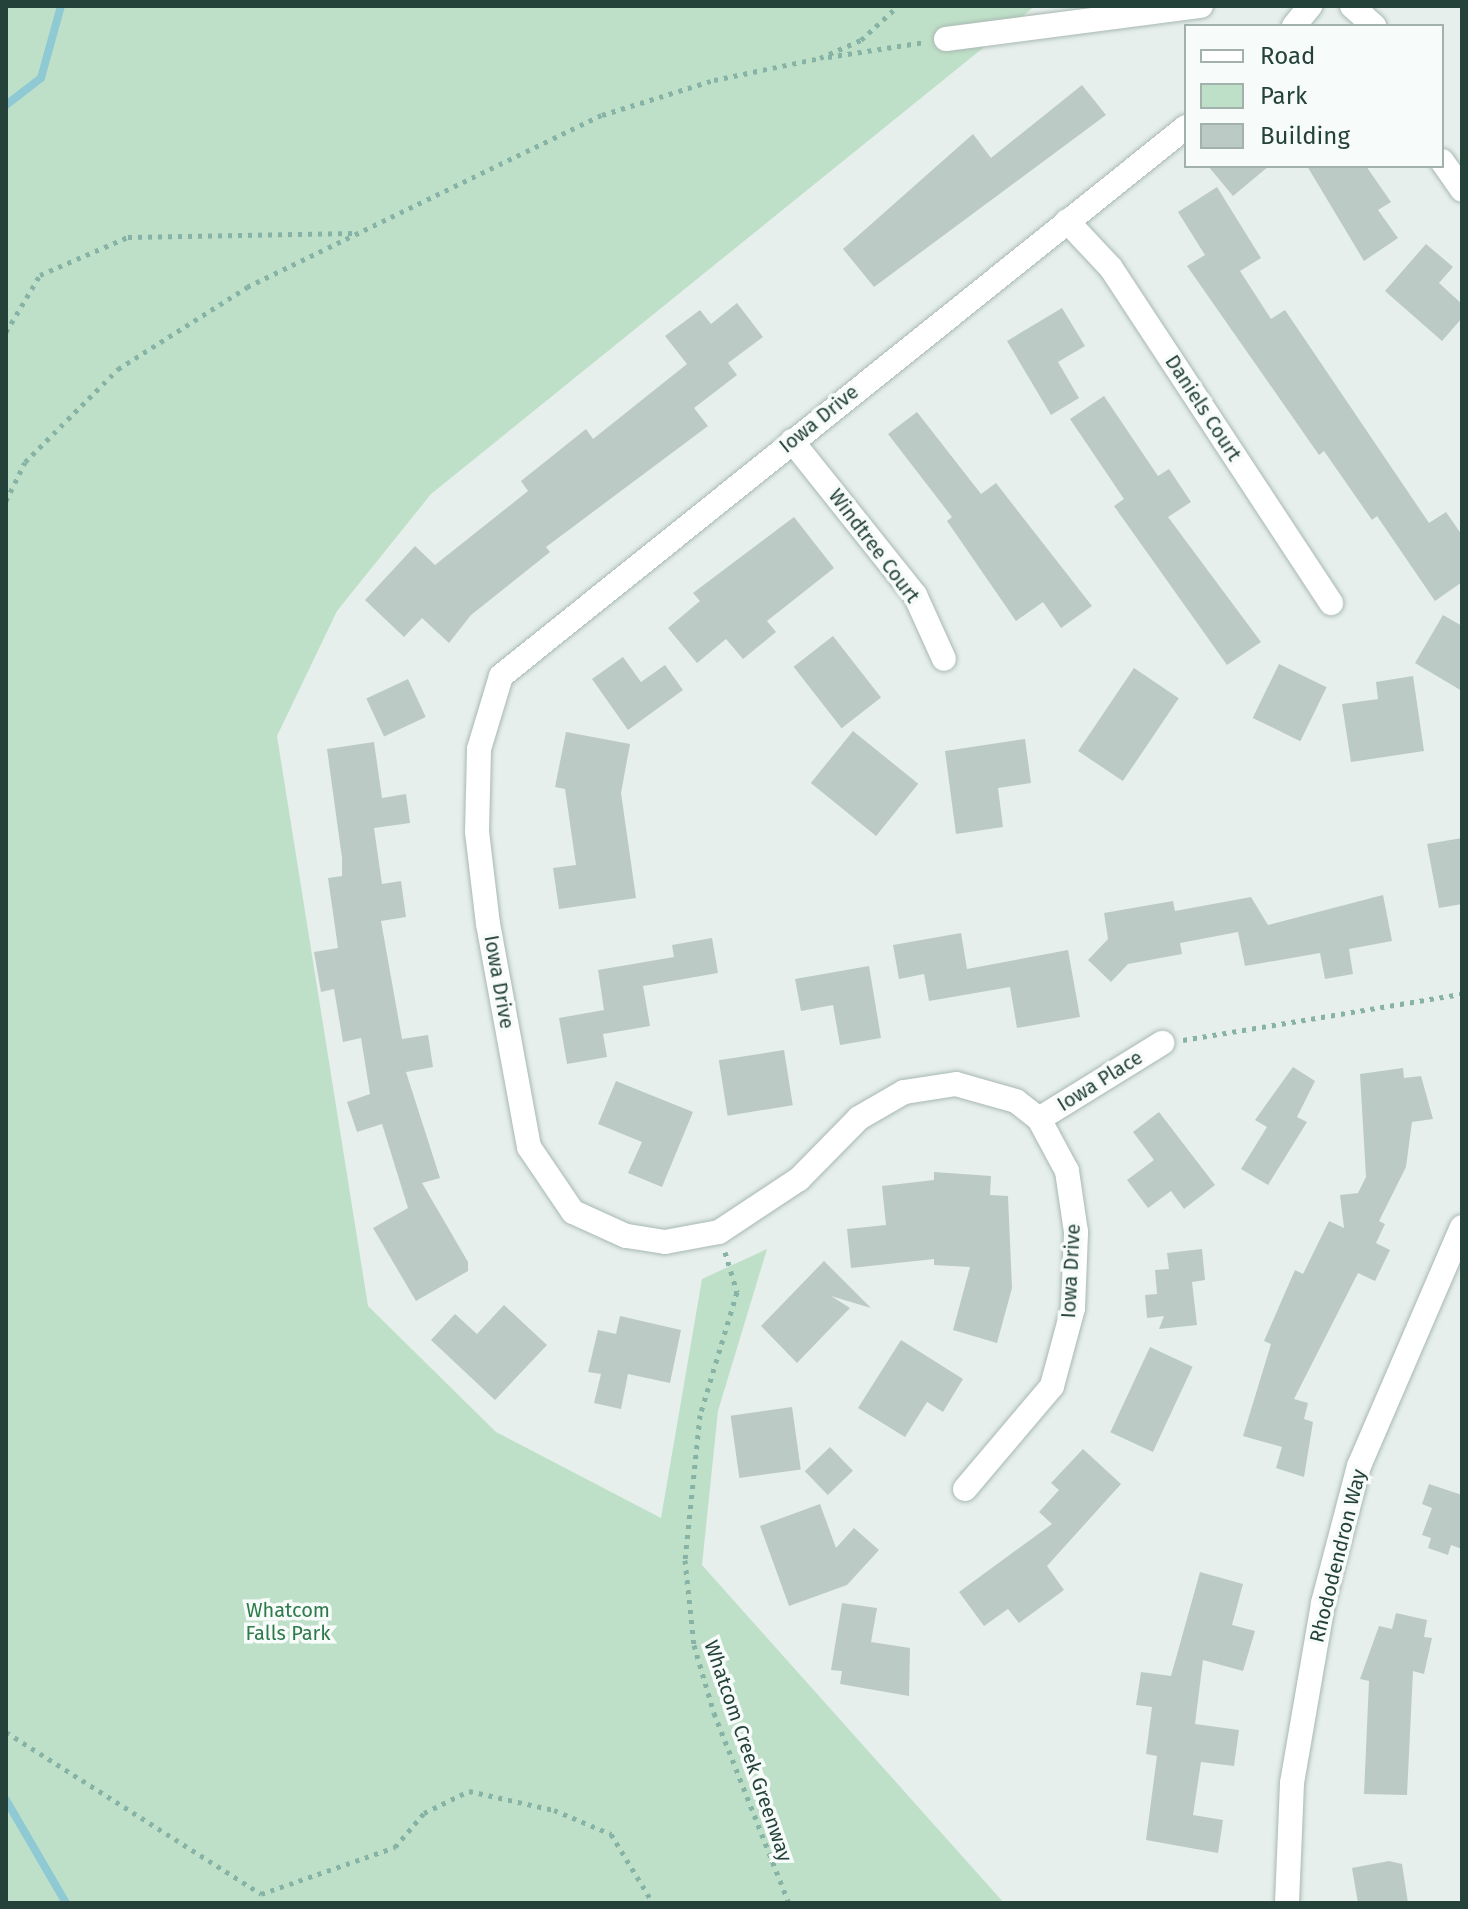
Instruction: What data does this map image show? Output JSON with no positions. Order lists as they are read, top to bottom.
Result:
{
  "streets": {
    "street": [
      "Daniels Court",
      "Iowa Drive",
      "Windtree Court",
      "Iowa Place",
      "Rhododendron Way"
    ],
    "path": ["Whatcom Creek Greenway"]
  },
  "crossings": [
    ["Daniels Court", "Iowa Drive"],
    ["Iowa Drive", "Windtree Court"],
    ["Iowa Drive", "Iowa Place"],
    ["Iowa Drive", "Whatcom Creek Greenway"]
  ],
  "parks": ["Whatcom Falls Park"],
  "legend": ["Road", "Park", "Building"]
}
